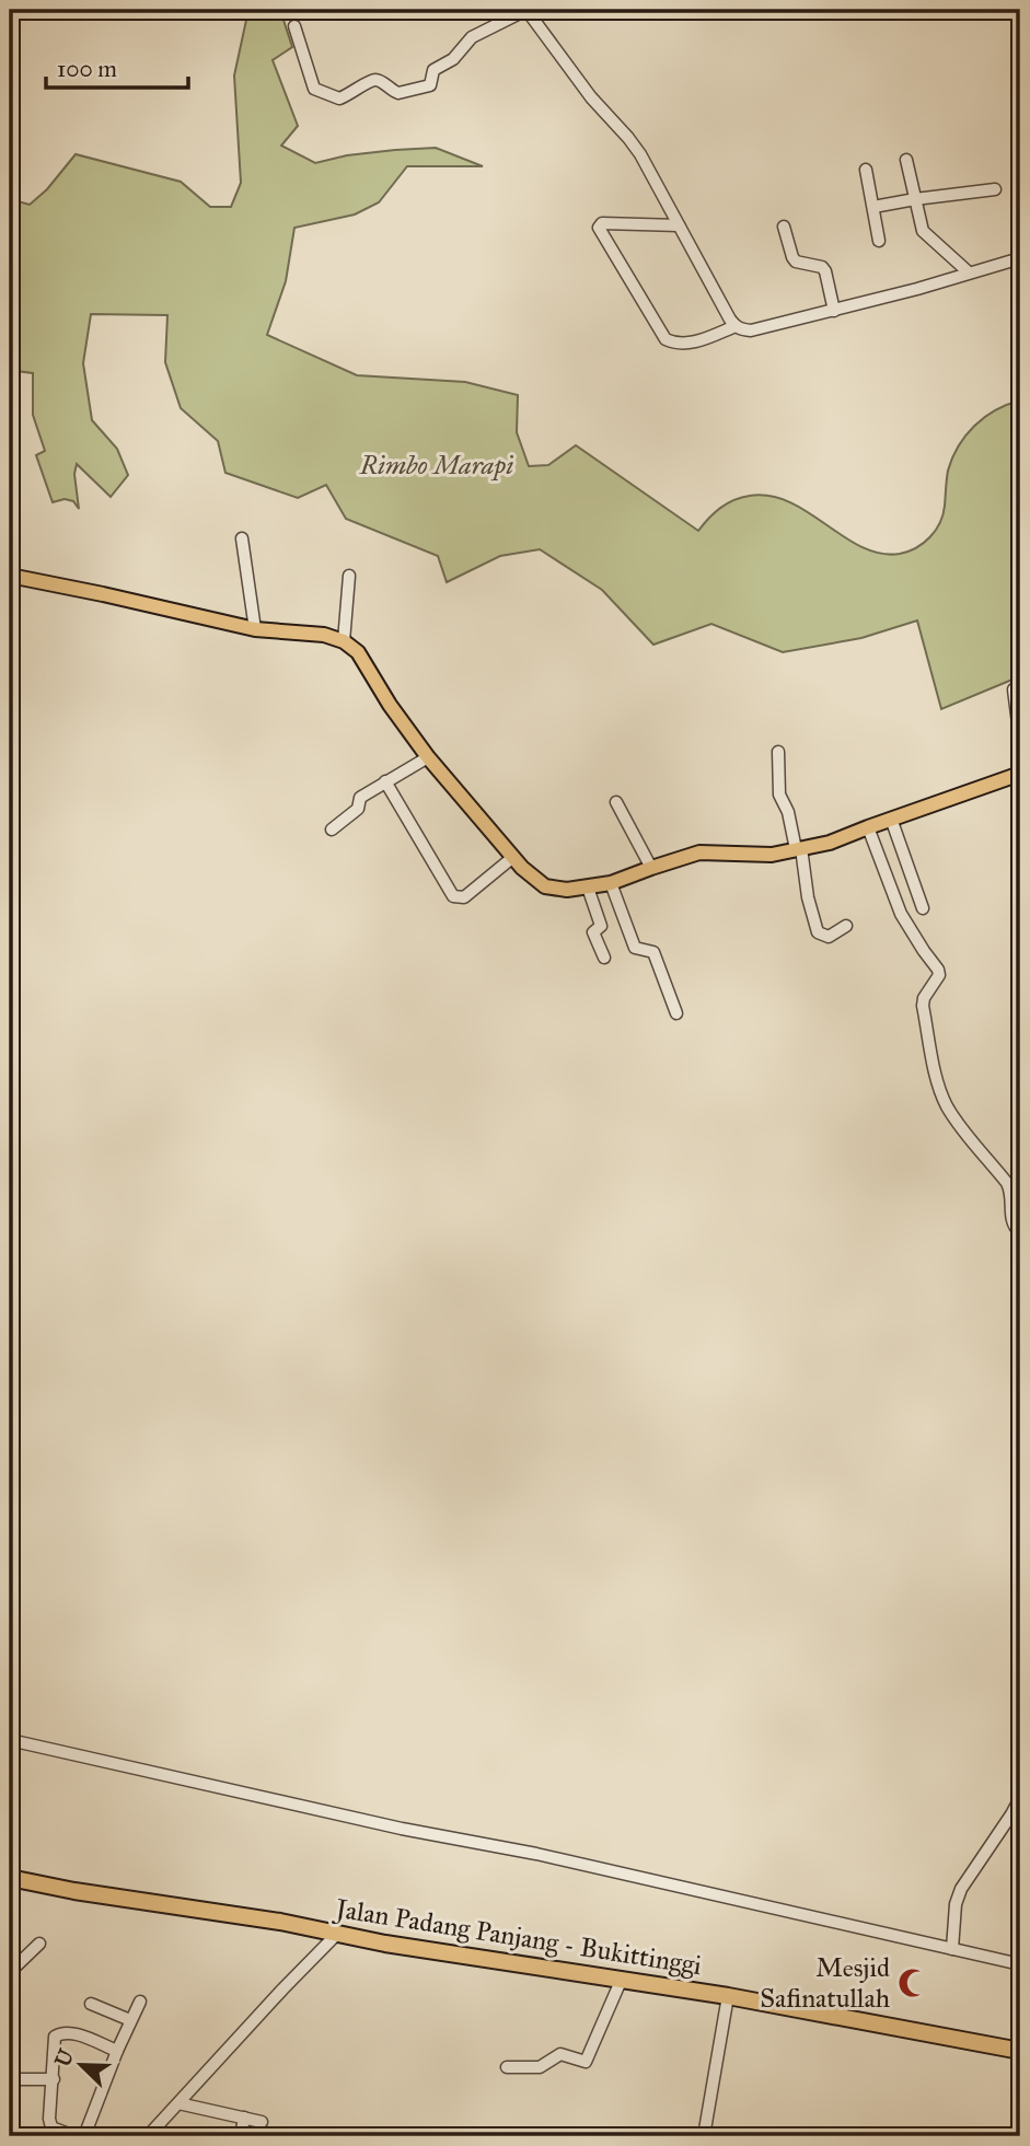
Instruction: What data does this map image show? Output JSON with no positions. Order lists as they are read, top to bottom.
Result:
{
  "streets": {
    "highway": ["Jalan Padang Panjang - Bukittinggi"]
  },
  "parks": ["Rimbo Marapi"],
  "places": {
    "mosque": ["Mesjid Safinatullah"]
  },
  "scale_bar": "100 m",
  "north": "top left"
}
